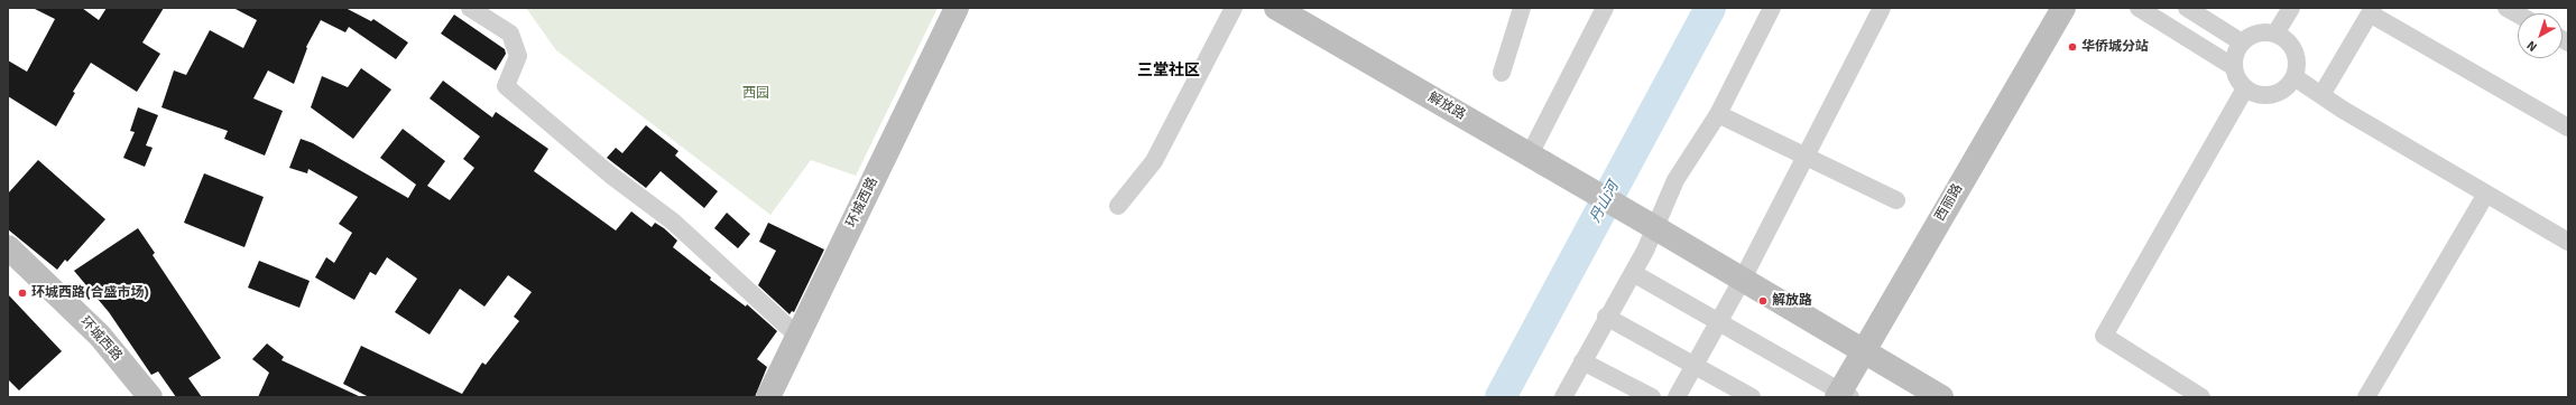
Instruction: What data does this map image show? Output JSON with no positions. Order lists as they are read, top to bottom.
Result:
{
  "streets": {
    "street": ["解放路", "环城西路", "西丽路"]
  },
  "crossings": [
    ["解放路", "西丽路"]
  ],
  "districts": ["三堂社区"],
  "water": ["丹山河"],
  "parks": ["西园"],
  "places": ["华侨城分站", "环城西路(合盛市场)", "解放路"],
  "north": "bottom left"
}
